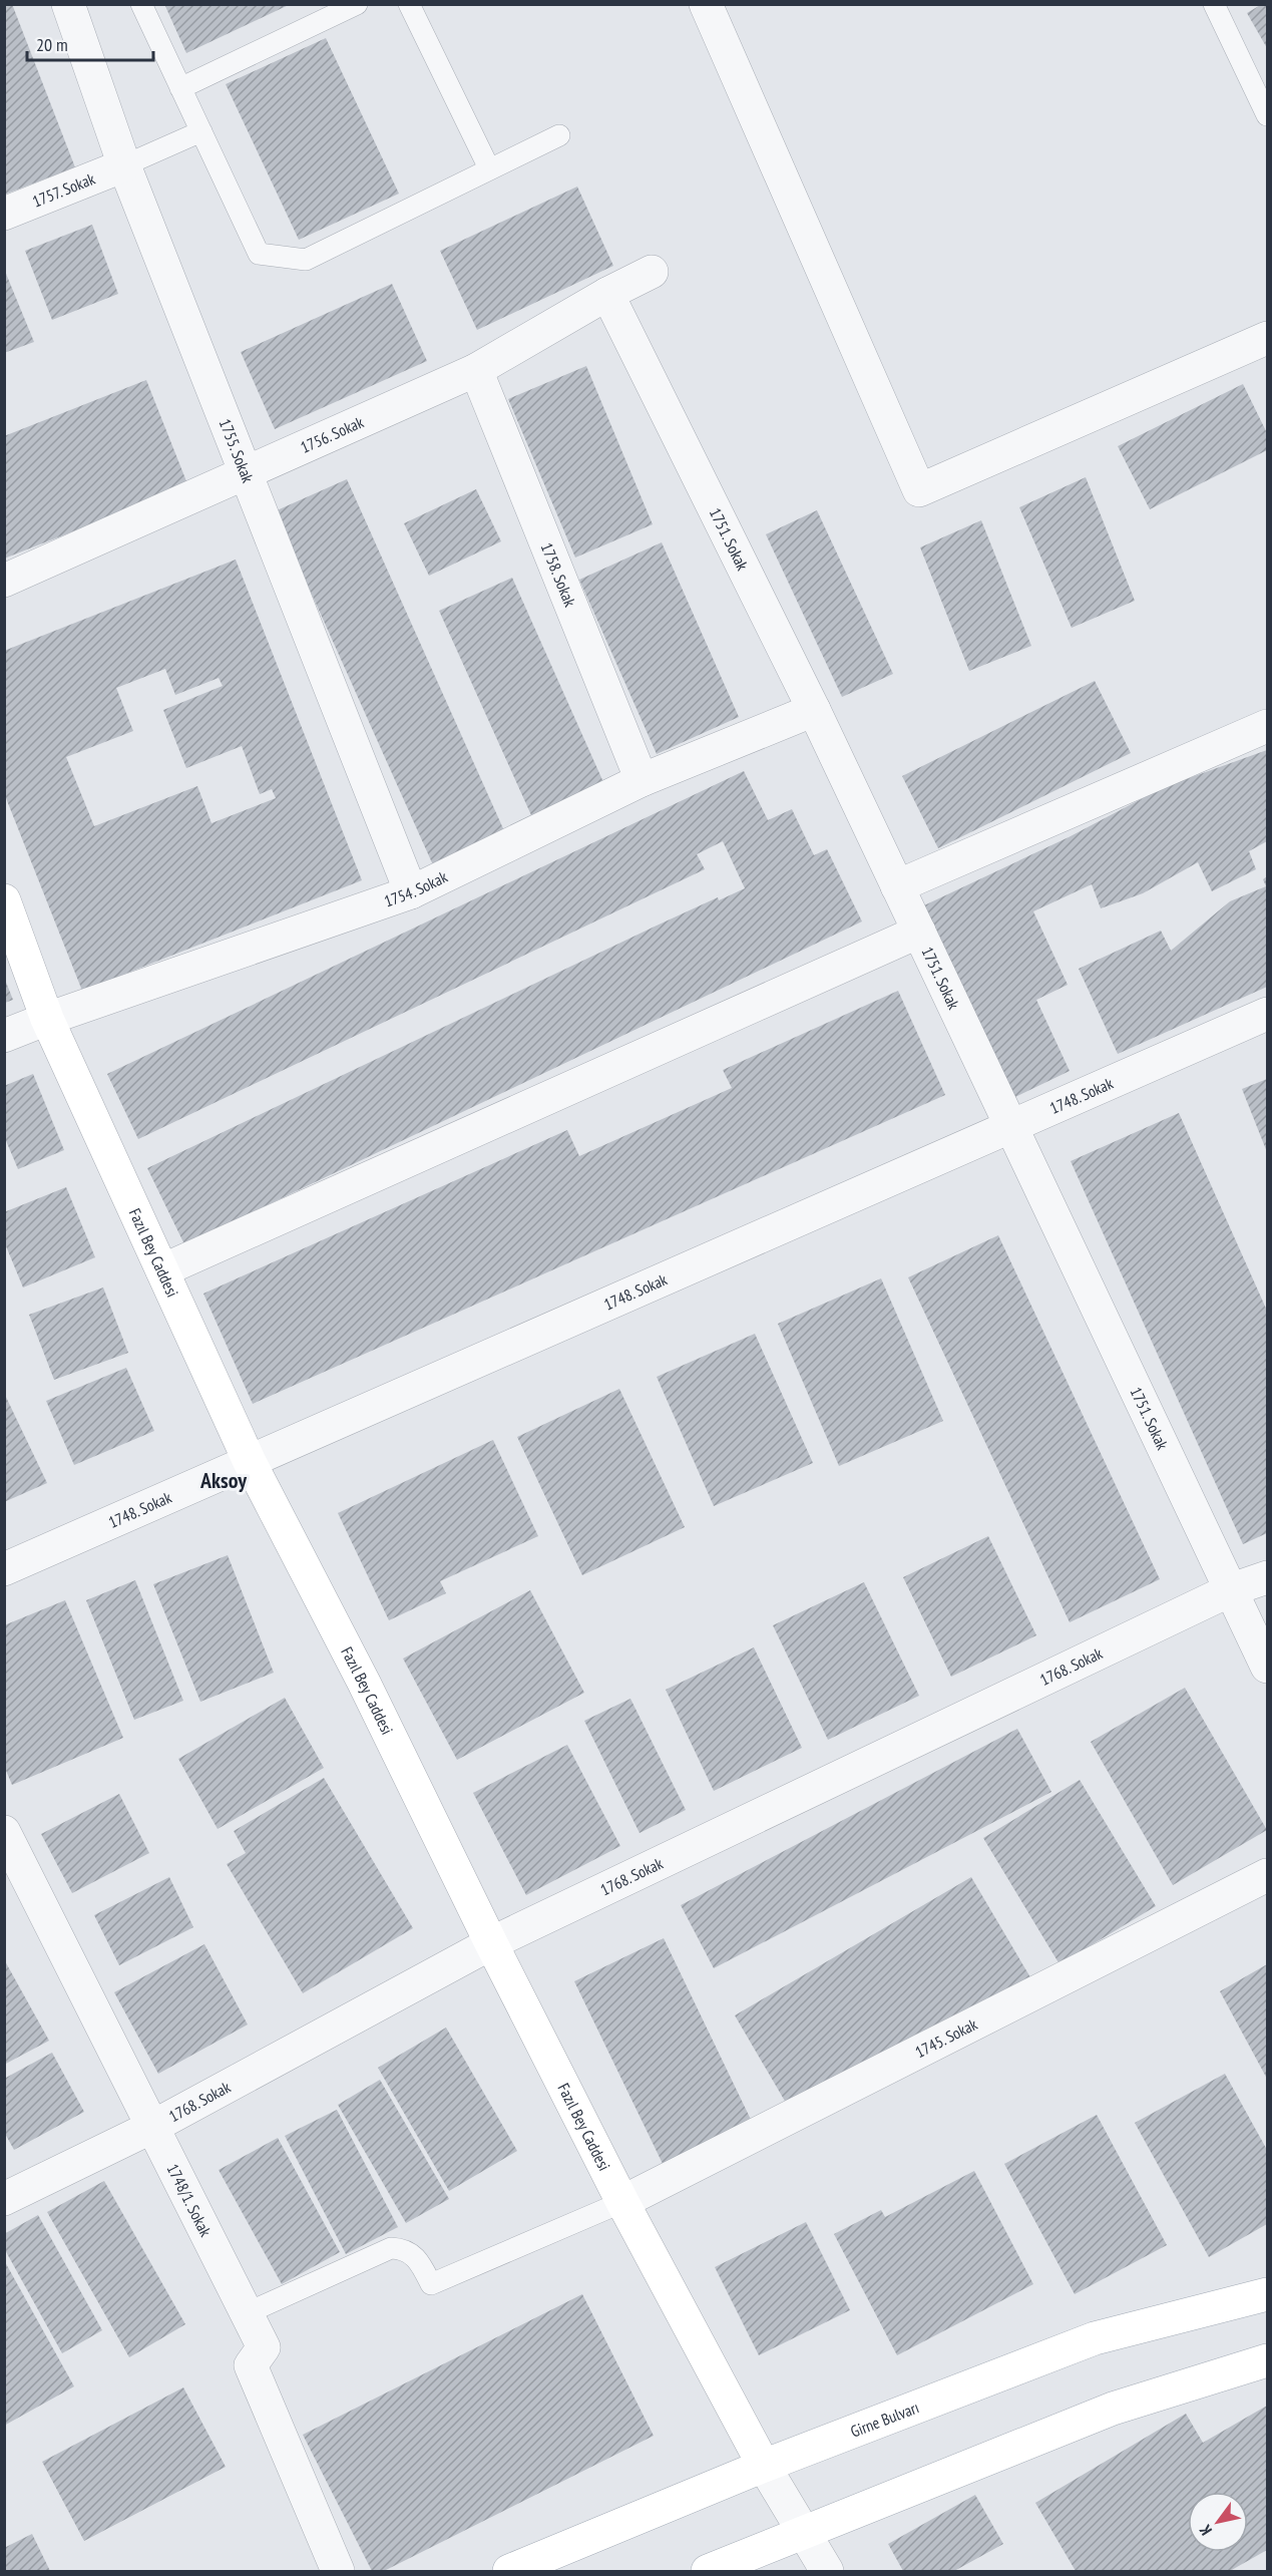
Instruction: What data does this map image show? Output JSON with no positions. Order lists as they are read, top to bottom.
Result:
{
  "streets": {
    "street": [
      "1757. Sokak",
      "1756. Sokak",
      "1755. Sokak",
      "1751. Sokak",
      "1758. Sokak",
      "1754. Sokak",
      "1748. Sokak",
      "Fazıl Bey Caddesi",
      "1768. Sokak",
      "1745. Sokak",
      "1748/1. Sokak",
      "Girne Bulvarı"
    ]
  },
  "crossings": [
    ["1757. Sokak", "1755. Sokak"],
    ["1756. Sokak", "1755. Sokak"],
    ["1756. Sokak", "1751. Sokak"],
    ["1756. Sokak", "1758. Sokak"],
    ["1755. Sokak", "1754. Sokak"],
    ["1751. Sokak", "1754. Sokak"],
    ["1751. Sokak", "1748. Sokak"],
    ["1751. Sokak", "1768. Sokak"],
    ["1758. Sokak", "1754. Sokak"],
    ["1754. Sokak", "Fazıl Bey Caddesi"],
    ["1748. Sokak", "Fazıl Bey Caddesi"],
    ["Fazıl Bey Caddesi", "1768. Sokak"],
    ["Fazıl Bey Caddesi", "1745. Sokak"],
    ["Fazıl Bey Caddesi", "Girne Bulvarı"],
    ["1768. Sokak", "1748/1. Sokak"]
  ],
  "districts": ["Aksoy"],
  "scale_bar": "20 m",
  "north": "bottom left"
}
